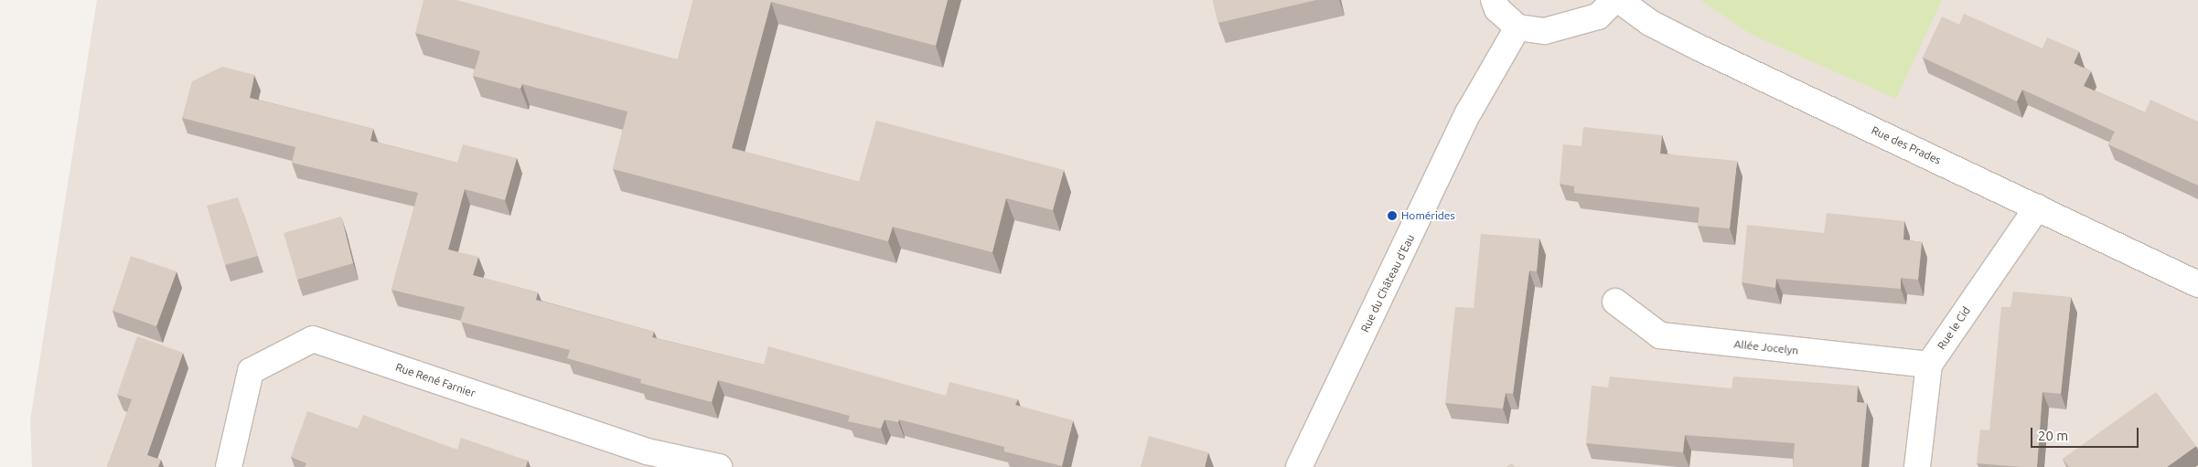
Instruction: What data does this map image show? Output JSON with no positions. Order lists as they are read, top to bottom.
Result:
{
  "streets": {
    "street": [
      "Rue des Prades",
      "Rue du Château d'Eau",
      "Rue le Cid",
      "Allée Jocelyn",
      "Rue René Farnier"
    ]
  },
  "crossings": [
    ["Rue des Prades", "Rue le Cid"],
    ["Rue le Cid", "Allée Jocelyn"]
  ],
  "places": ["Homérides"],
  "scale_bar": "20 m"
}
